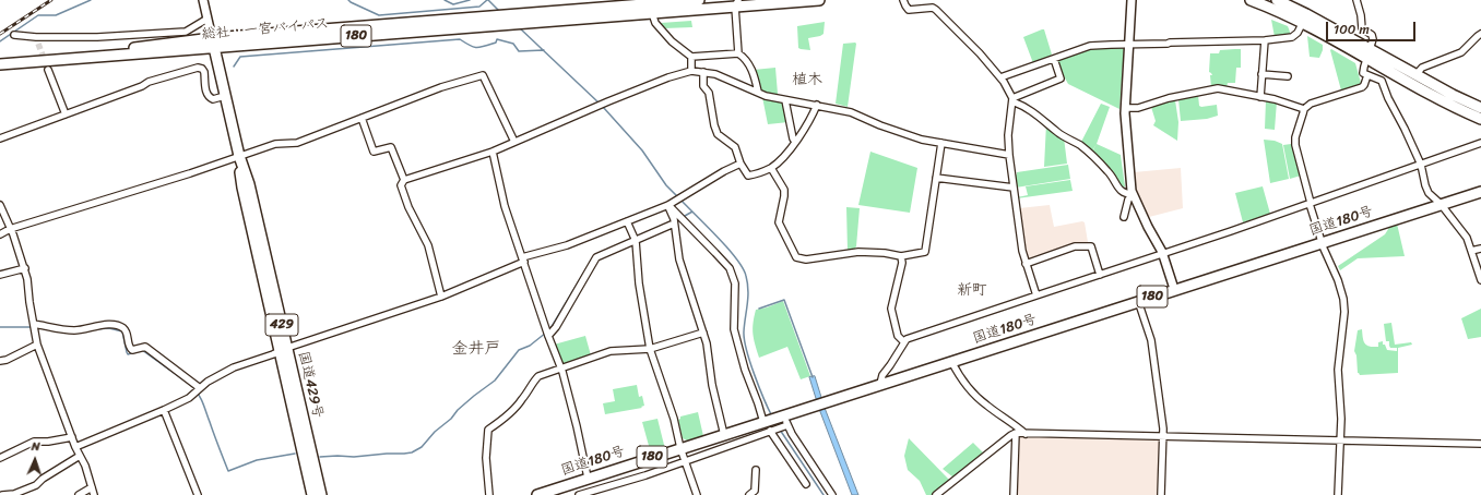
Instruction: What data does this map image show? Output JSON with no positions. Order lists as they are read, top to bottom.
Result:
{
  "streets": {
    "highway": [
      "総社・一宮バイパス",
      "180",
      "国道180号",
      "429",
      "国道429号"
    ]
  },
  "crossings": [
    ["総社・一宮バイパス", "国道429号"]
  ],
  "districts": ["植木", "新町", "金井戸"],
  "scale_bar": "100 m",
  "north": "top"
}
